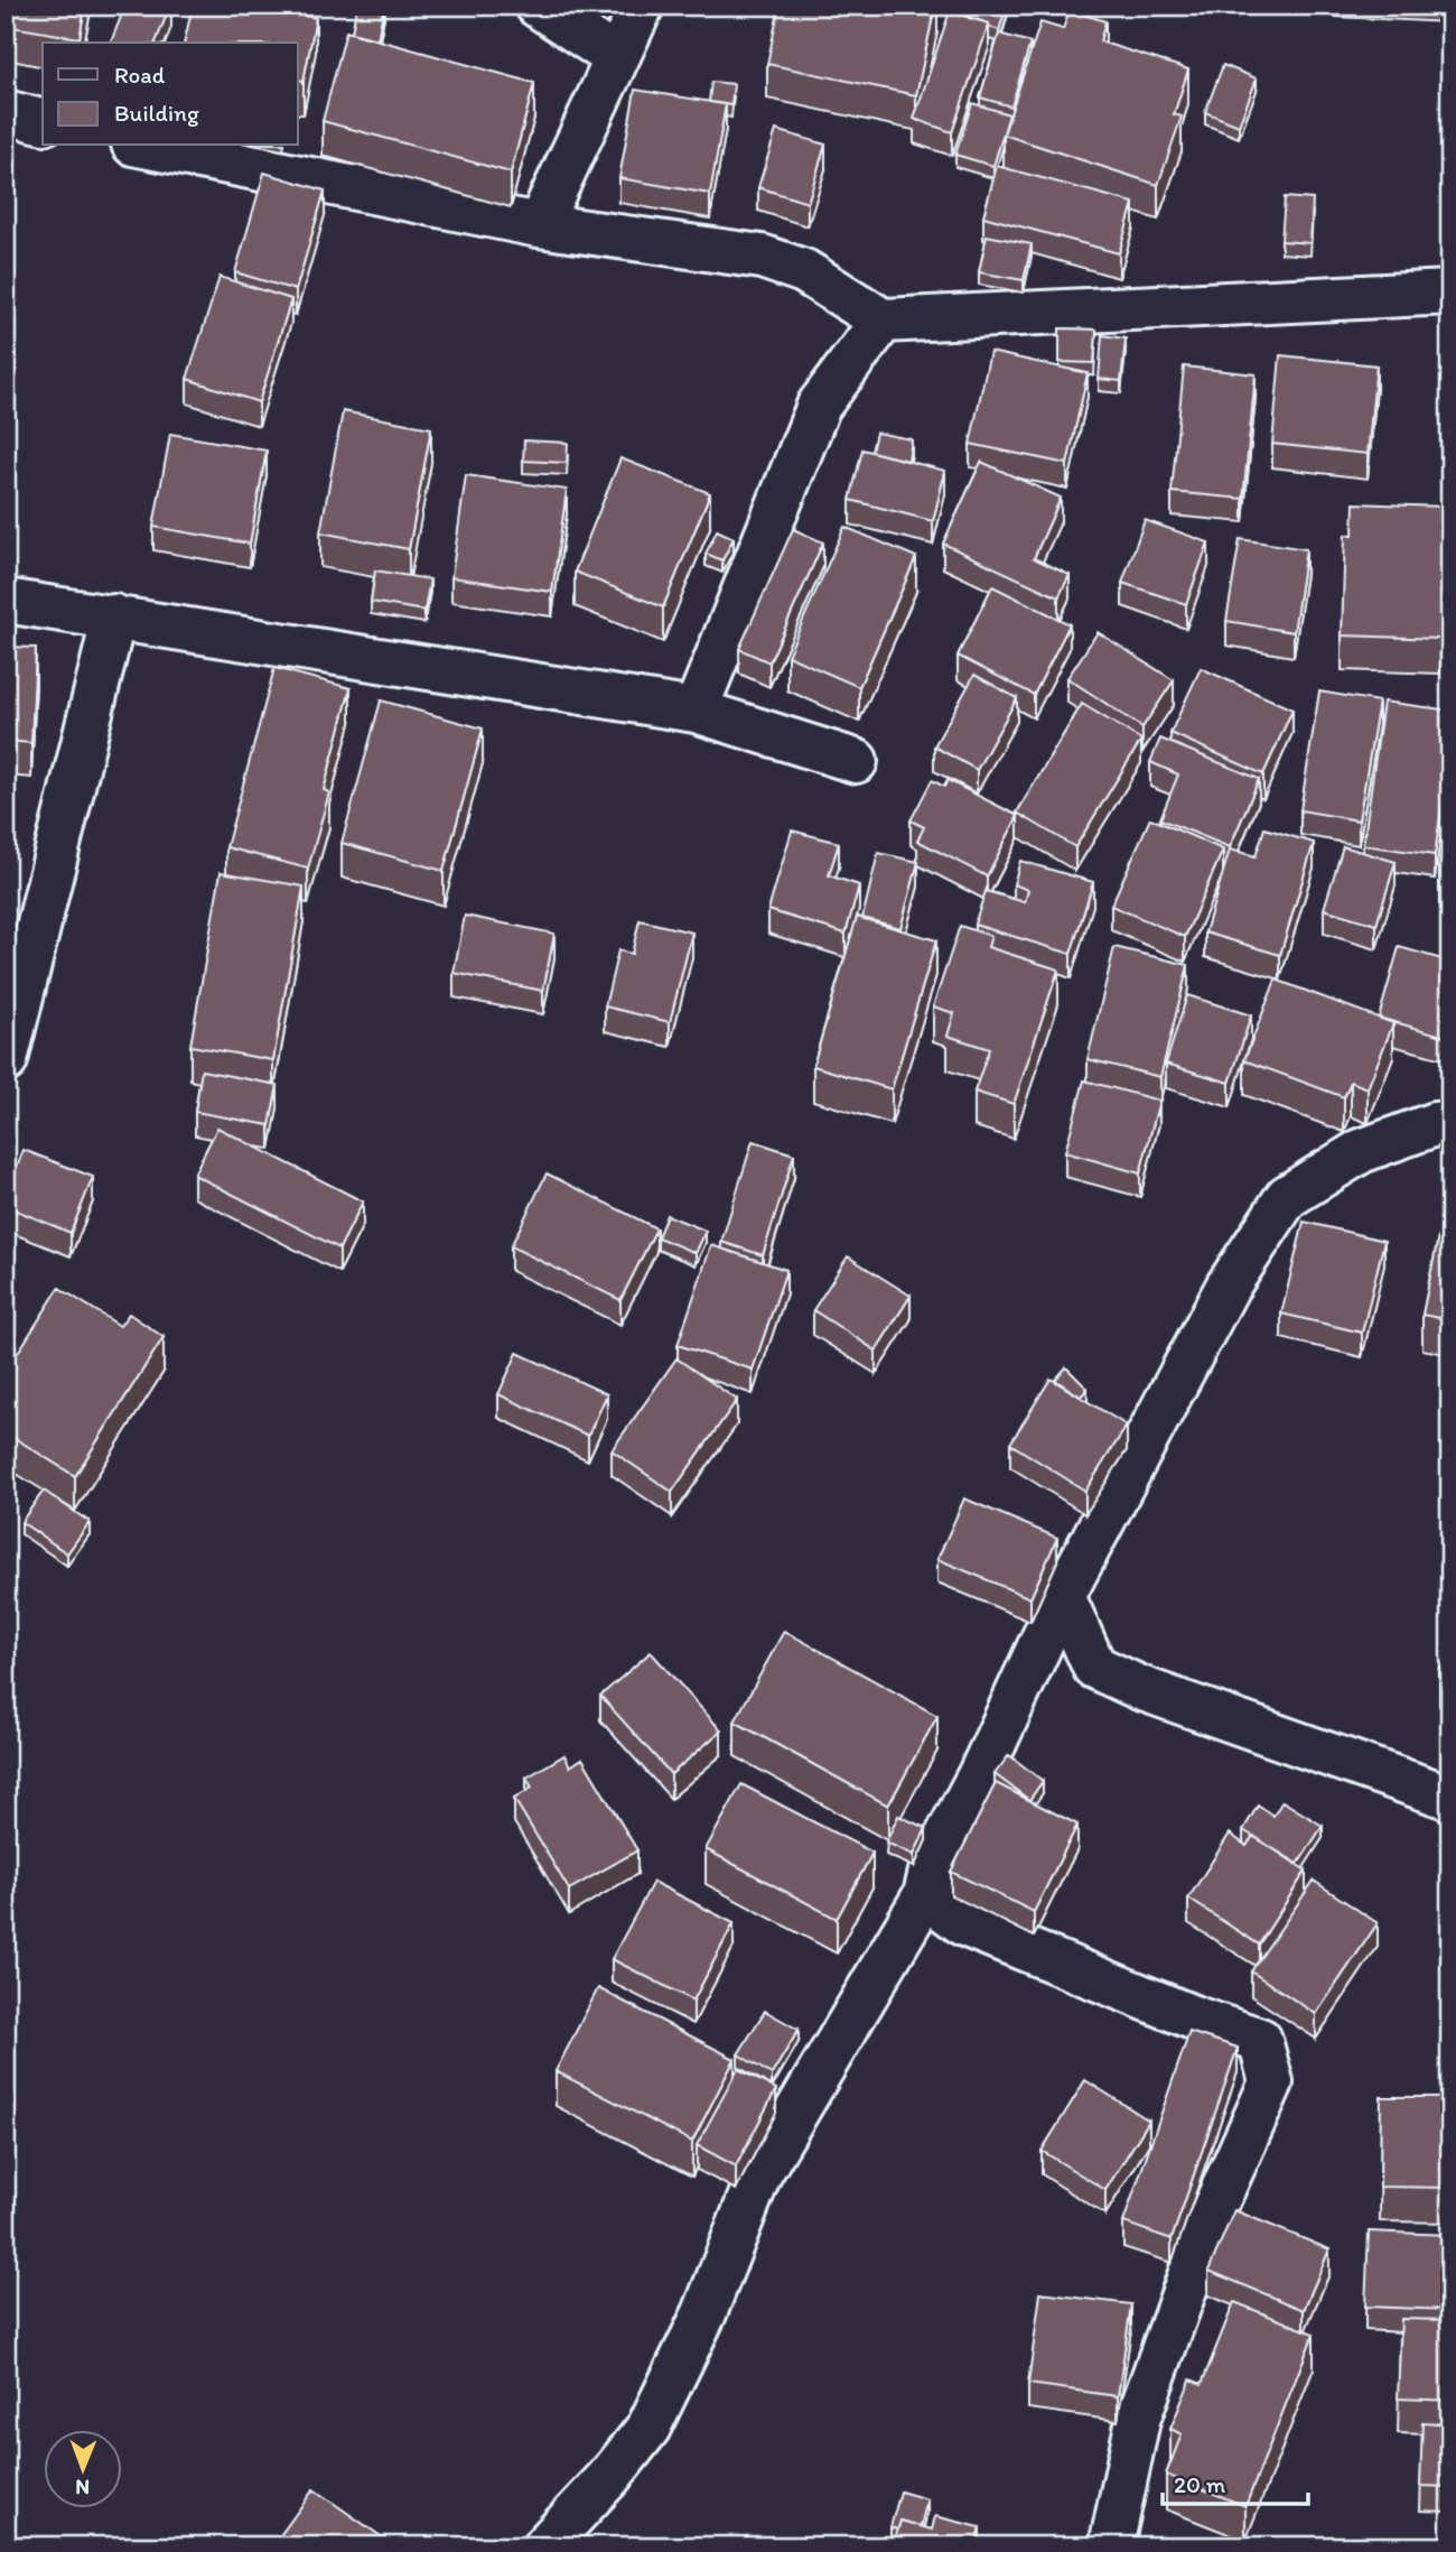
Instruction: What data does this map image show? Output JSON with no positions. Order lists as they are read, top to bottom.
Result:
{
  "legend": ["Road", "Building"],
  "scale_bar": "20 m",
  "north": "bottom"
}
